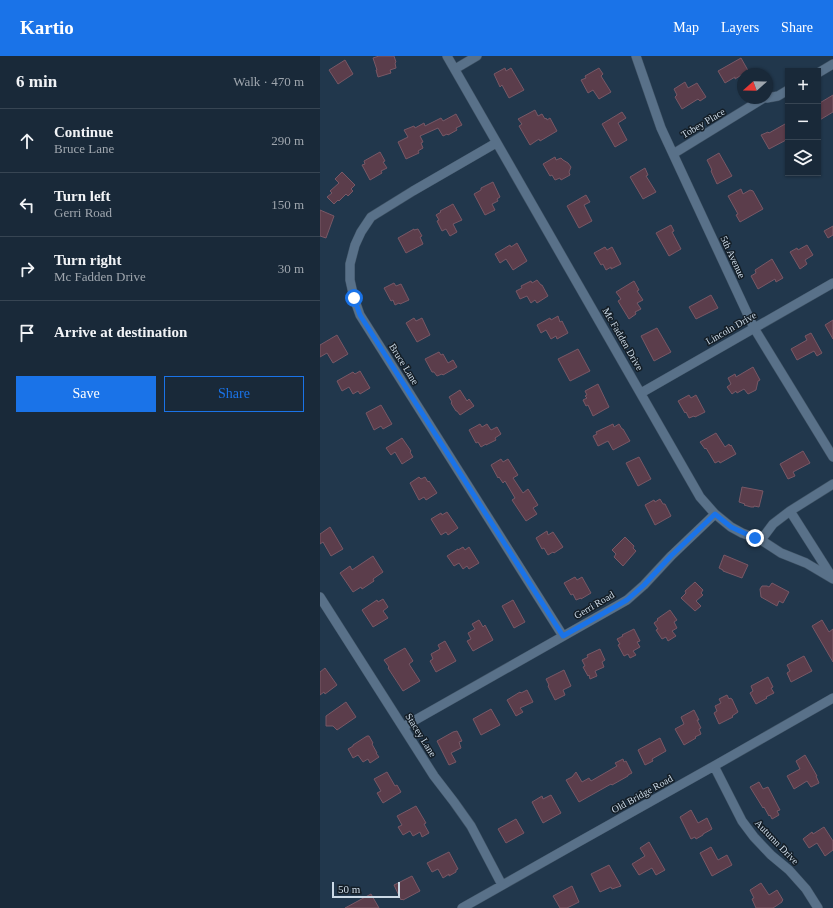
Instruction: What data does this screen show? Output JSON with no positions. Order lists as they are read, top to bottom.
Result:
{
  "streets": {
    "street": [
      "Tobey Place",
      "5th Avenue",
      "Lincoln Drive",
      "Mc Fadden Drive",
      "Bruce Lane",
      "Gerri Road",
      "Stacey Lane",
      "Old Bridge Road",
      "Autumn Drive"
    ]
  },
  "crossings": [
    ["Tobey Place", "5th Avenue"],
    ["5th Avenue", "Lincoln Drive"],
    ["Lincoln Drive", "Mc Fadden Drive"],
    ["Mc Fadden Drive", "Bruce Lane"],
    ["Mc Fadden Drive", "Gerri Road"],
    ["Bruce Lane", "Gerri Road"],
    ["Gerri Road", "Stacey Lane"],
    ["Stacey Lane", "Old Bridge Road"],
    ["Old Bridge Road", "Autumn Drive"]
  ],
  "scale_bar": "50 m",
  "north": "left",
  "page": {
    "header": "Kartio",
    "nav": ["Map", "Layers", "Share"],
    "heading": ["6 min", "Walk · 470 m"],
    "map_buttons": ["+", "−"],
    "list": [
      ["Continue", "Bruce Lane", "290 m"],
      ["Turn left", "Gerri Road", "150 m"],
      ["Turn right", "Mc Fadden Drive", "30 m"],
      "Arrive at destination"
    ],
    "buttons": ["Save", "Share"],
    "scale": "50 m"
  }
}
